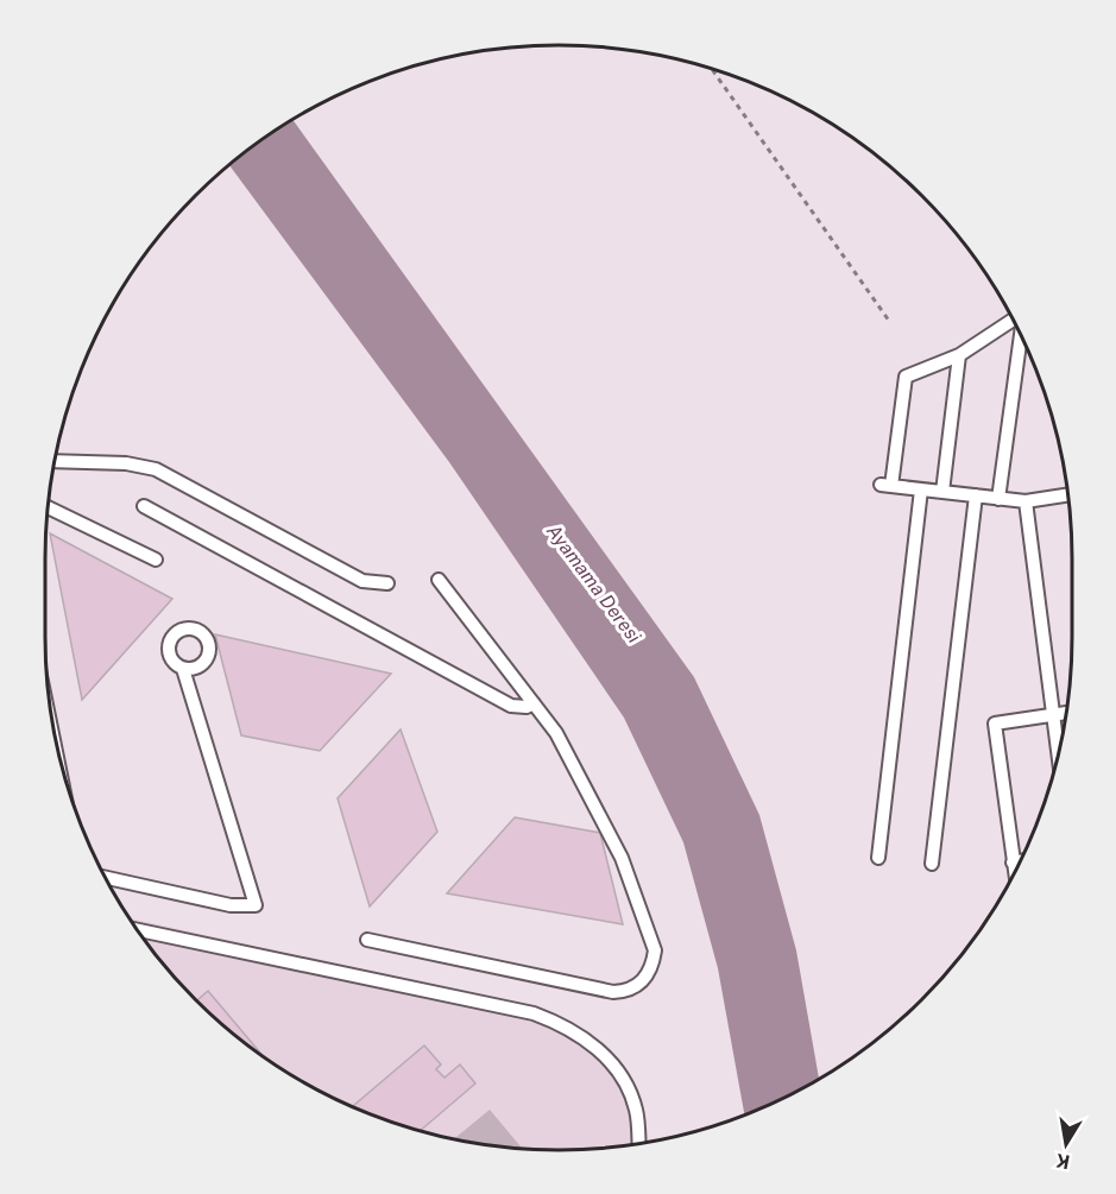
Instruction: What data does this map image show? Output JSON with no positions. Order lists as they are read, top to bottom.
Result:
{
  "water": ["Ayamama Deresi"],
  "north": "bottom"
}
